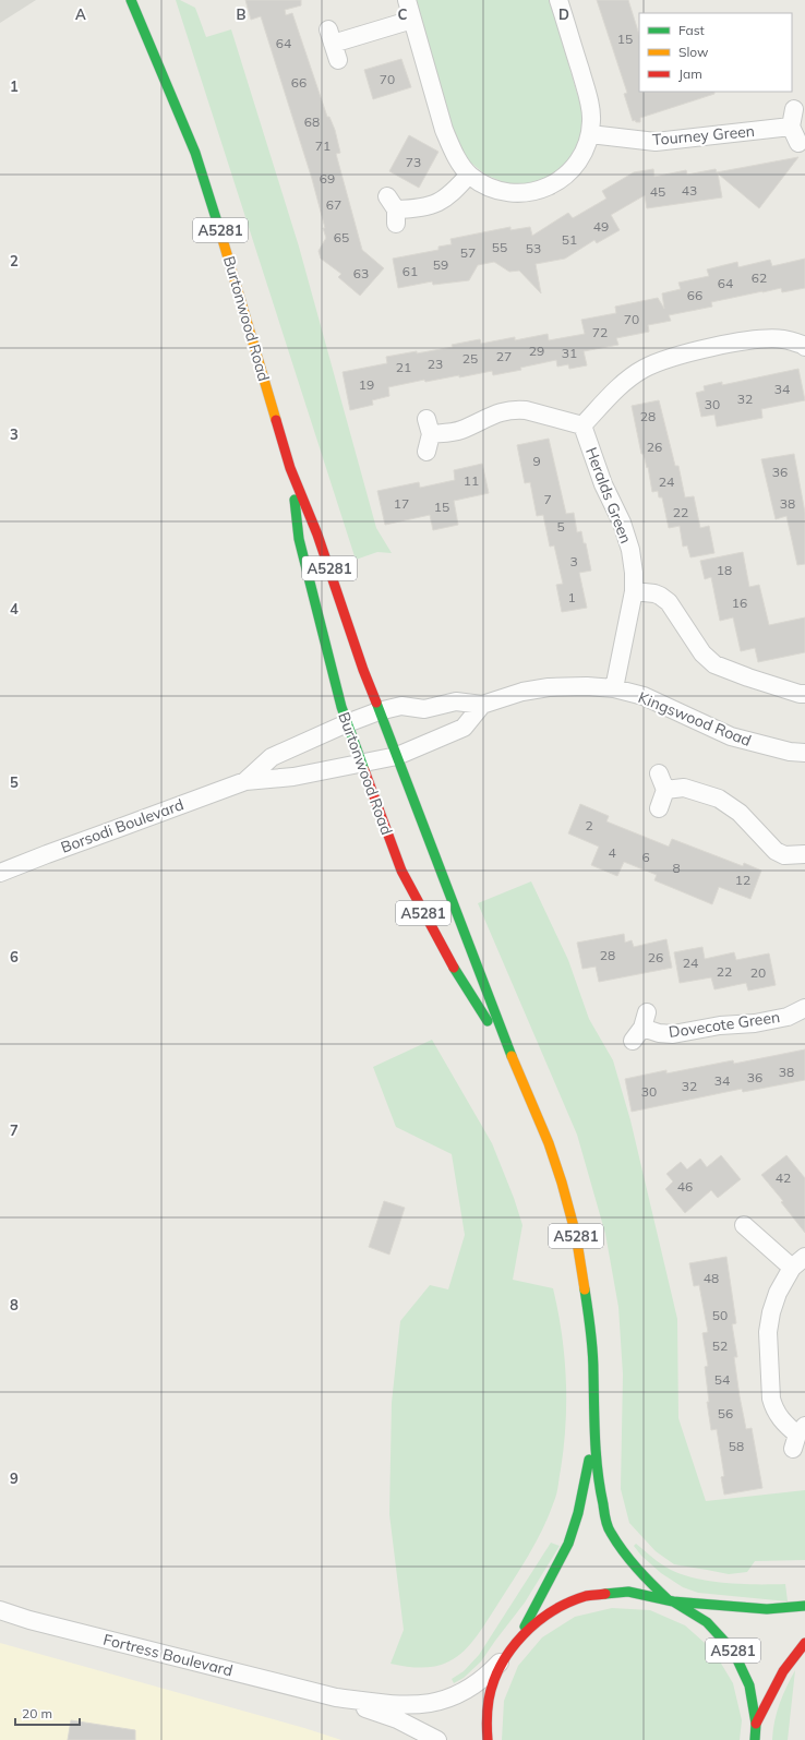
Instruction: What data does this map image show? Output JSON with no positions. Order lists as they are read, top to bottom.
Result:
{
  "streets": {
    "main road": ["A5281", "Burtonwood Road"],
    "street": [
      "Tourney Green",
      "Heralds Green",
      "Kingswood Road",
      "Borsodi Boulevard",
      "Dovecote Green",
      "Fortress Boulevard"
    ]
  },
  "crossings": [
    ["A5281", "Burtonwood Road"],
    ["A5281", "Fortress Boulevard"],
    ["Burtonwood Road", "Kingswood Road"],
    ["Burtonwood Road", "Borsodi Boulevard"],
    ["Heralds Green", "Kingswood Road"],
    ["Kingswood Road", "Borsodi Boulevard"]
  ],
  "house_numbers": [
    "15",
    "64",
    "70",
    "66",
    "68",
    "71",
    "73",
    "69",
    "43",
    "45",
    "67",
    "49",
    "65",
    "51",
    "55",
    "53",
    "57",
    "59",
    "61",
    "63",
    "62",
    "64",
    "66",
    "70",
    "72",
    "29",
    "31",
    "27",
    "25",
    "23",
    "21",
    "19",
    "34",
    "32",
    "30",
    "28",
    "26",
    "9",
    "36",
    "11",
    "24",
    "7",
    "17",
    "38",
    "15",
    "22",
    "5",
    "3",
    "18",
    "1",
    "16",
    "2",
    "4",
    "6",
    "8",
    "12",
    "28",
    "26",
    "24",
    "22",
    "20",
    "38",
    "36",
    "34",
    "32",
    "30",
    "42",
    "46",
    "48",
    "50",
    "52",
    "54",
    "56",
    "58"
  ],
  "legend": ["Fast", "Slow", "Jam"],
  "scale_bar": "20 m",
  "grid": {
    "columns": [
      "A",
      "B",
      "C",
      "D"
    ],
    "rows": [
      "1",
      "2",
      "3",
      "4",
      "5",
      "6",
      "7",
      "8",
      "9"
    ]
  }
}
